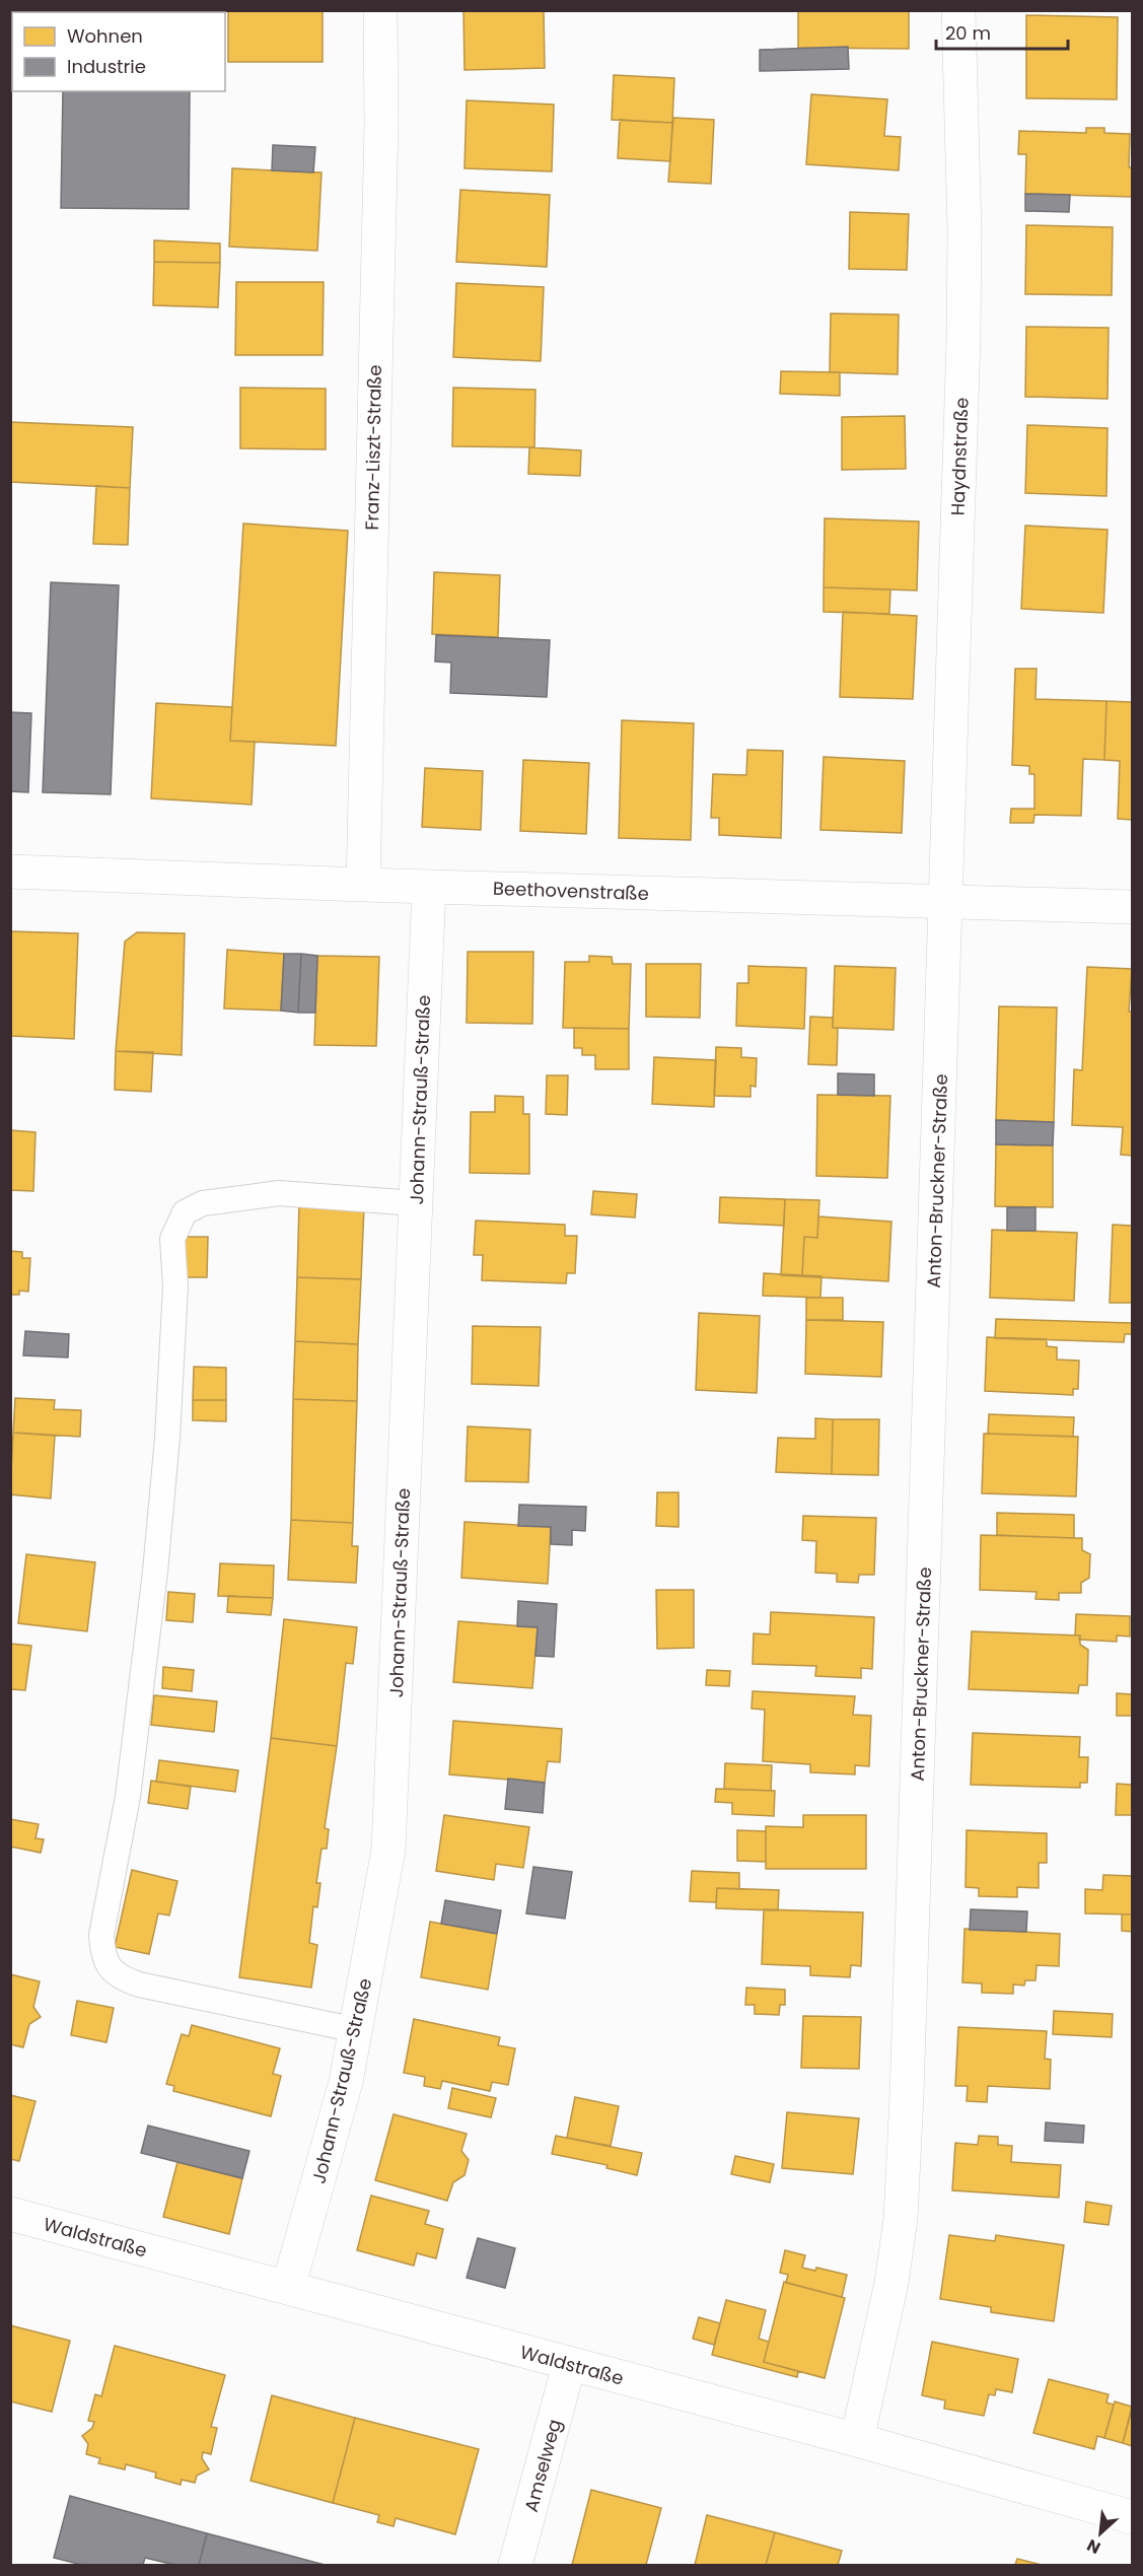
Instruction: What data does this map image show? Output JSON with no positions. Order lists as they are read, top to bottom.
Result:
{
  "streets": {
    "street": [
      "Franz-Liszt-Straße",
      "Haydnstraße",
      "Beethovenstraße",
      "Johann-Strauß-Straße",
      "Anton-Bruckner-Straße",
      "Waldstraße",
      "Amselweg"
    ]
  },
  "crossings": [
    ["Franz-Liszt-Straße", "Beethovenstraße"],
    ["Haydnstraße", "Beethovenstraße"],
    ["Haydnstraße", "Anton-Bruckner-Straße"],
    ["Beethovenstraße", "Johann-Strauß-Straße"],
    ["Beethovenstraße", "Anton-Bruckner-Straße"],
    ["Johann-Strauß-Straße", "Waldstraße"],
    ["Anton-Bruckner-Straße", "Waldstraße"],
    ["Waldstraße", "Amselweg"]
  ],
  "legend": ["Wohnen", "Industrie"],
  "scale_bar": "20 m",
  "north": "bottom left"
}
